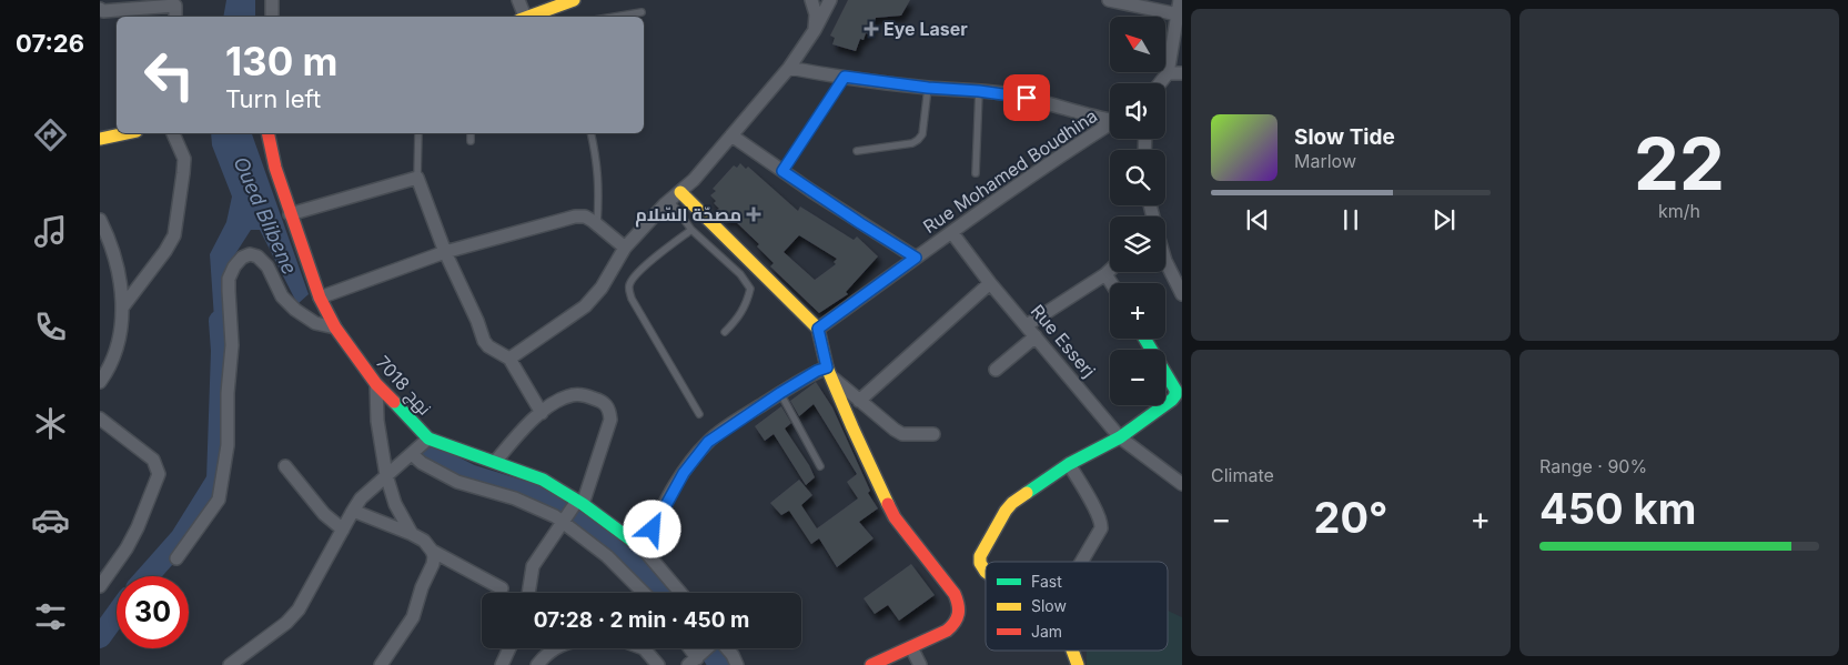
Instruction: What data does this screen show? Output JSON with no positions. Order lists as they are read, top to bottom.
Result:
{
  "streets": {
    "street": ["Rue Mohamed Boudhina", "Rue Esserj", "نهج 7018"]
  },
  "crossings": [
    ["Rue Mohamed Boudhina", "Rue Esserj"]
  ],
  "water": ["Oued Blibene"],
  "places": {
    "health": ["Eye Laser", "مصحّة السّلام"]
  },
  "legend": ["Fast", "Slow", "Jam"],
  "north": "top left",
  "page": {
    "tabs": "07:26",
    "tile": [
      ["22", "km/h"],
      "Climate",
      ["Range · 90%", "450 km"]
    ],
    "map_buttons": ["+", "−"],
    "turn": ["130 m", "Turn left"],
    "song": ["Slow Tide", "Marlow"],
    "heat": ["−", "20°", "+"],
    "limit": "30",
    "trip": "07:28 · 2 min · 450 m"
  }
}
